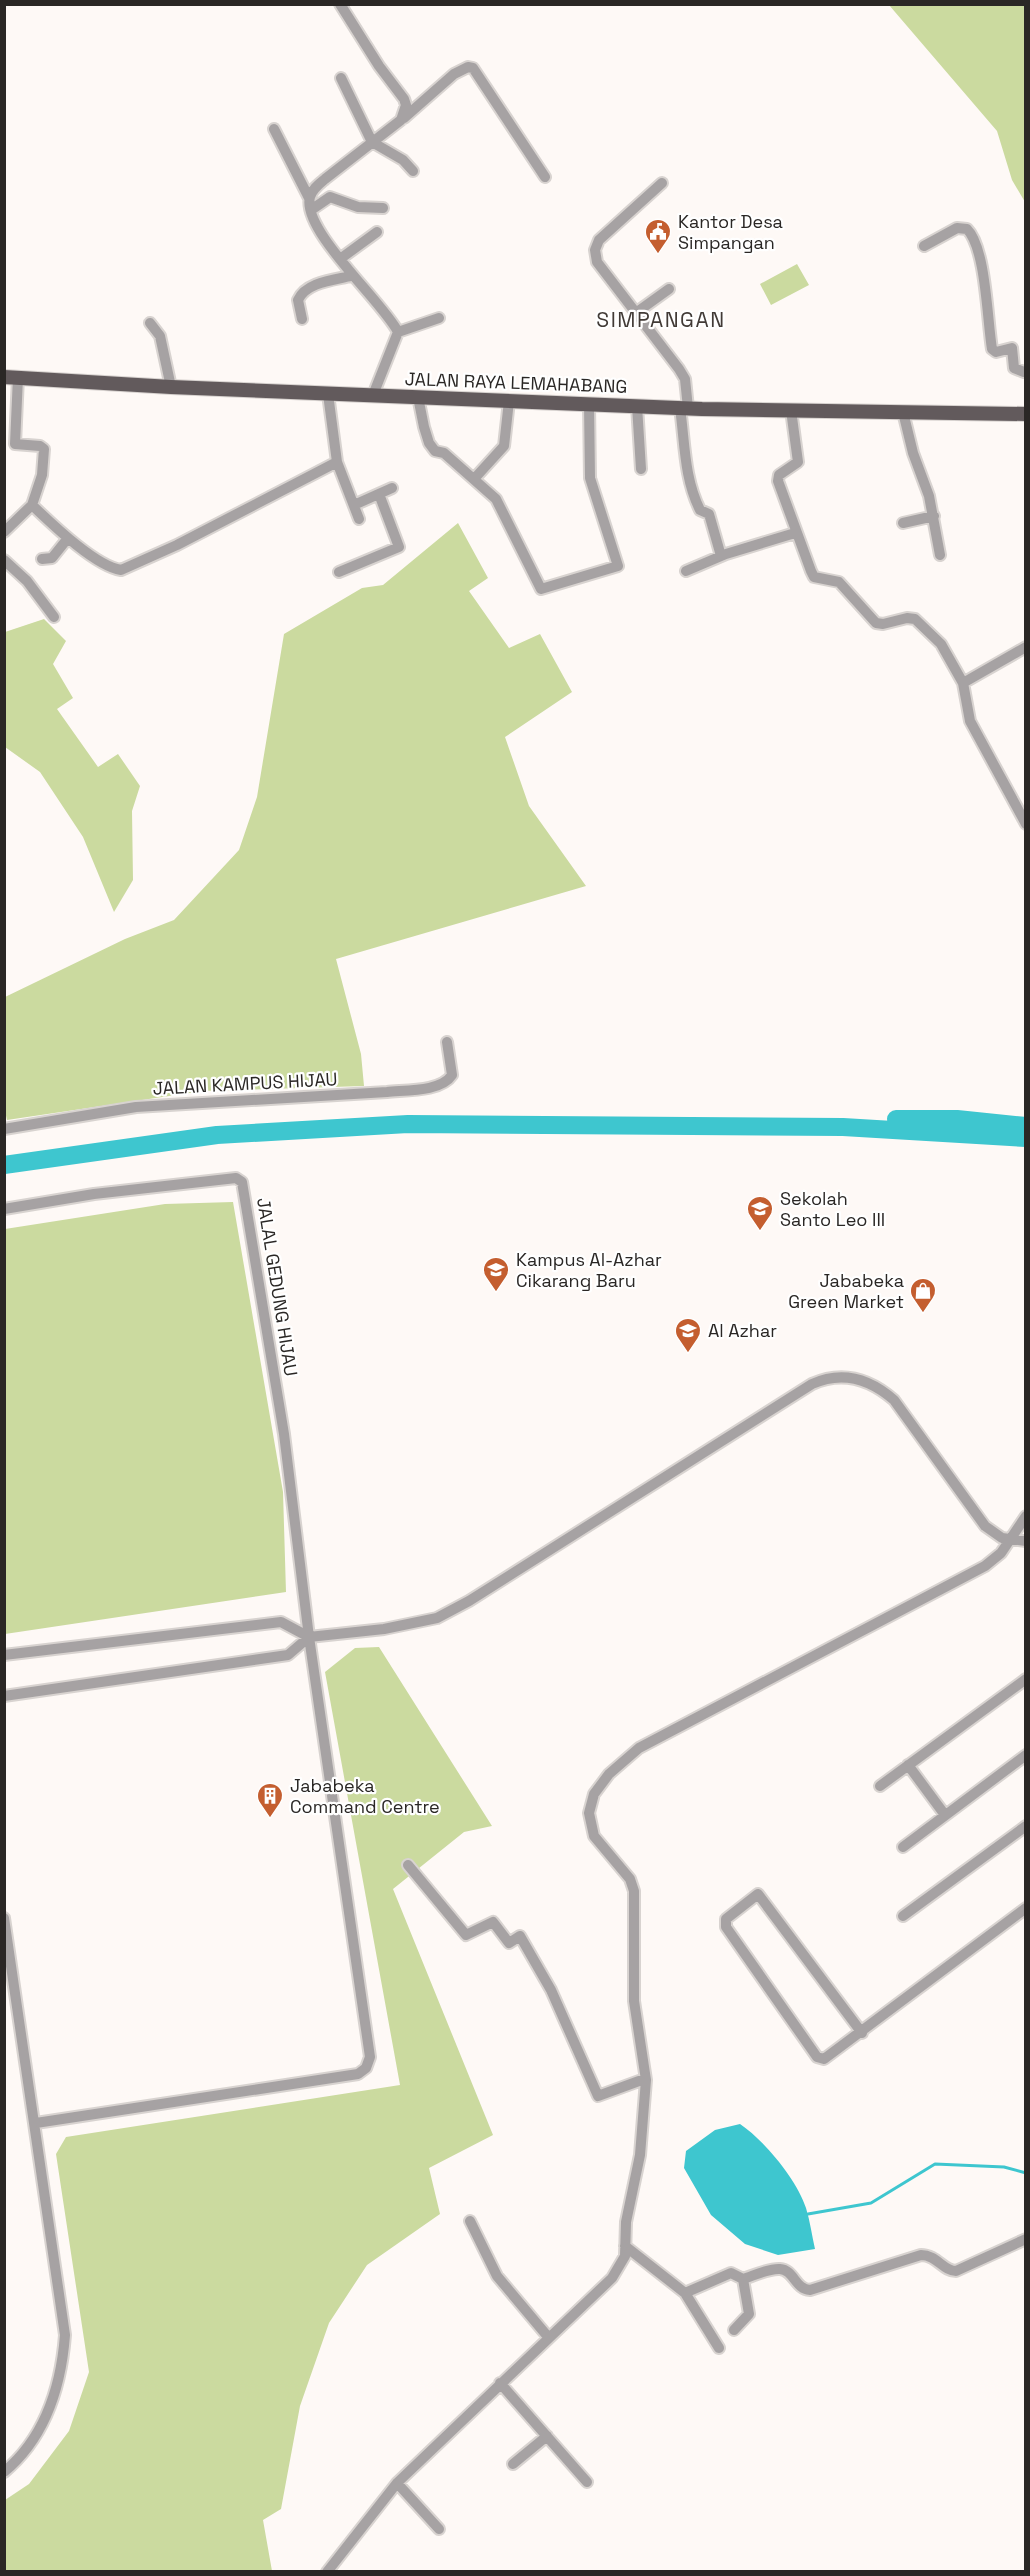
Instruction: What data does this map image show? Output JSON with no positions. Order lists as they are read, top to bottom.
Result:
{
  "streets": {
    "main road": ["JALAN RAYA LEMAHABANG"],
    "street": ["JALAN KAMPUS HIJAU", "JALAL GEDUNG HIJAU"]
  },
  "districts": ["SIMPANGAN"],
  "places": {
    "public building": ["Kantor Desa Simpangan"],
    "school or university": ["Sekolah Santo Leo III", "Kampus Al-Azhar Cikarang Baru", "Al Azhar"],
    "shop": ["Jababeka Green Market"],
    "building": ["Jababeka Command Centre"]
  }
}
